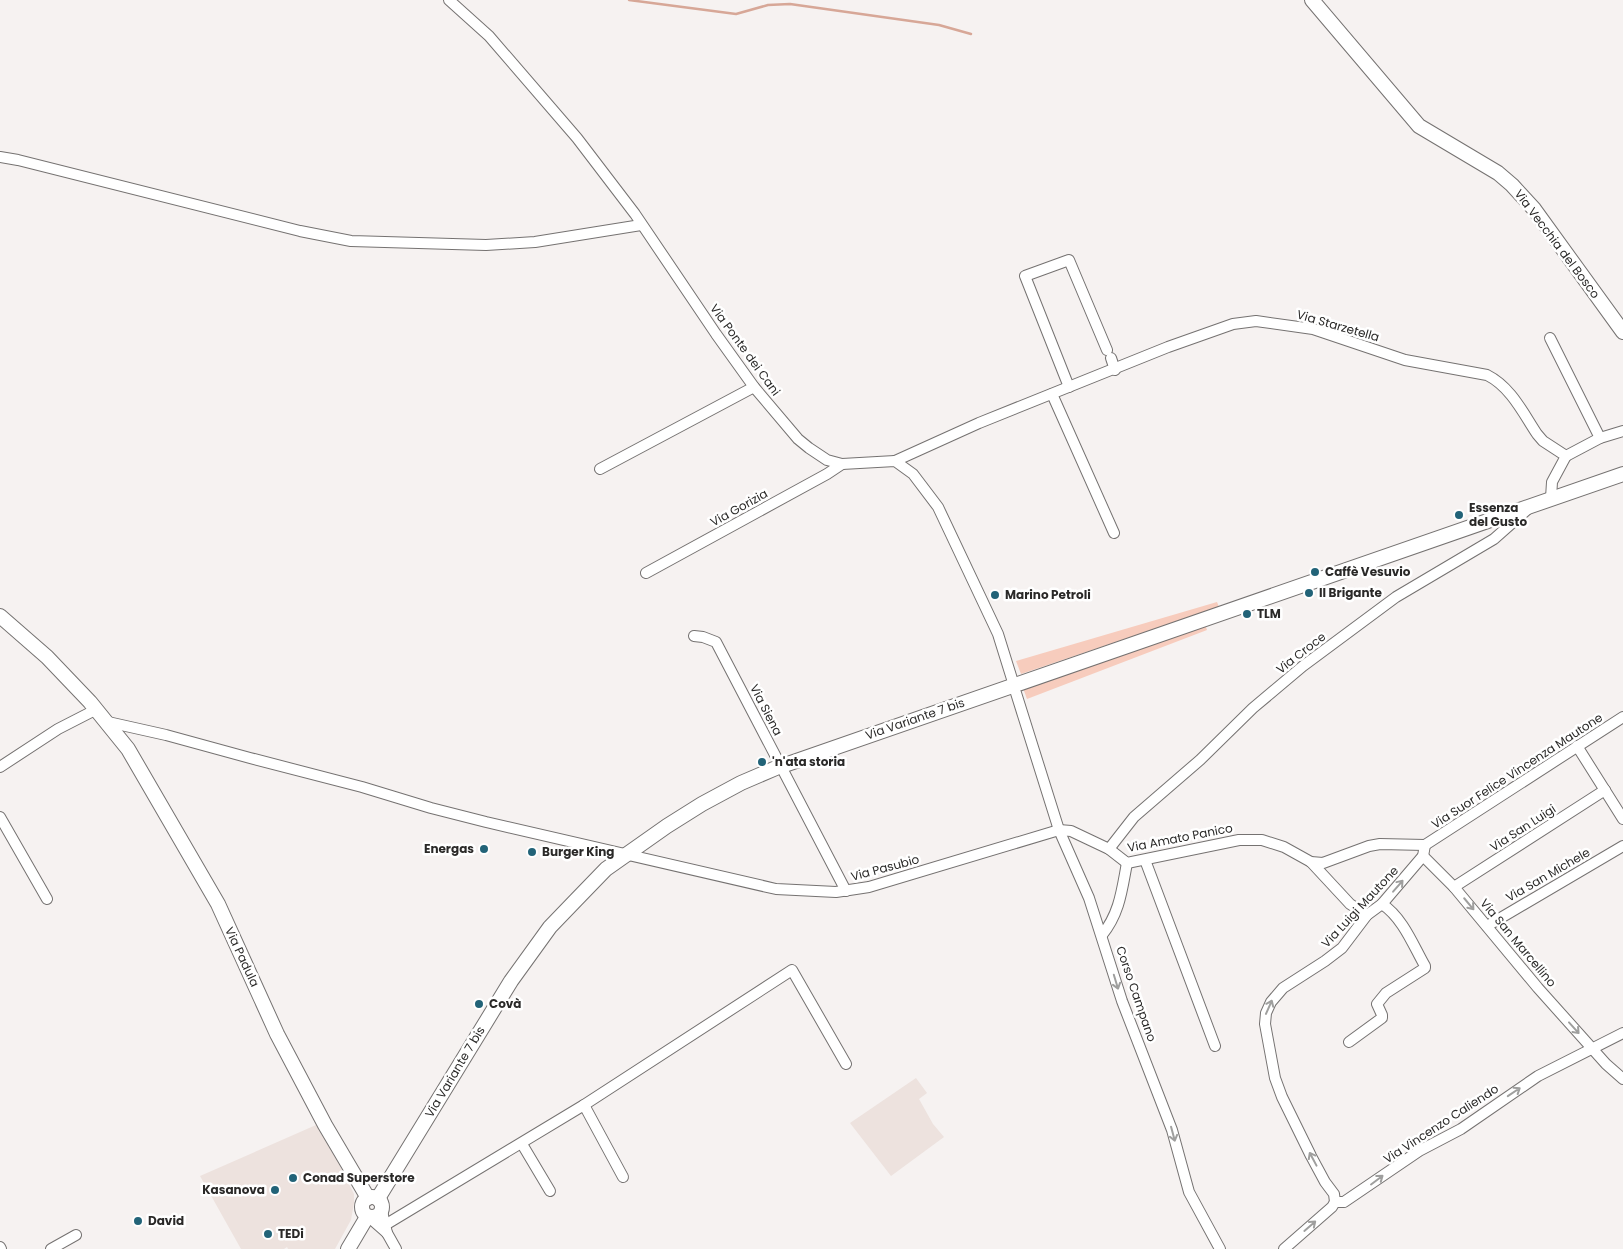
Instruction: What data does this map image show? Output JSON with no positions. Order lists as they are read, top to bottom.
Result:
{
  "streets": {
    "main road": ["Via Vecchia del Bosco", "Via Variante 7 bis", "Via Padula"],
    "street": [
      "Via Starzetella",
      "Via Ponte dei Cani",
      "Via Gorizia",
      "Via Croce",
      "Via Siena",
      "Via Suor Felice Vincenza Mautone",
      "Via San Luigi",
      "Via Amato Panico",
      "Via Pasubio",
      "Via San Michele",
      "Via Luigi Mautone",
      "Via San Marcellino",
      "Corso Campano",
      "Via Vincenzo Caliendo"
    ]
  },
  "crossings": [
    ["Via Starzetella", "Via Ponte dei Cani"],
    ["Via Ponte dei Cani", "Via Gorizia"],
    ["Via Croce", "Via Variante 7 bis"],
    ["Via Croce", "Via Amato Panico"],
    ["Via Siena", "Via Variante 7 bis"],
    ["Via Siena", "Via Pasubio"],
    ["Via Variante 7 bis", "Via Pasubio"],
    ["Via Variante 7 bis", "Via Padula"],
    ["Via San Luigi", "Via San Marcellino"],
    ["Via Amato Panico", "Via Pasubio"],
    ["Via Amato Panico", "Via Luigi Mautone"],
    ["Via Amato Panico", "Corso Campano"],
    ["Via Pasubio", "Corso Campano"],
    ["Via San Michele", "Via San Marcellino"],
    ["Via Luigi Mautone", "Via San Marcellino"],
    ["Via Luigi Mautone", "Via Vincenzo Caliendo"],
    ["Via San Marcellino", "Via Vincenzo Caliendo"]
  ],
  "one_way": ["Via Luigi Mautone", "Via San Marcellino", "Via Vincenzo Caliendo"],
  "places": [
    "Essenza del Gusto",
    "Caffè Vesuvio",
    "Il Brigante",
    "Marino Petroli",
    "TLM",
    "'n'ata storia",
    "Energas",
    "Burger King",
    "Covà",
    "Conad Superstore",
    "Kasanova",
    "David",
    "TEDi"
  ]
}
